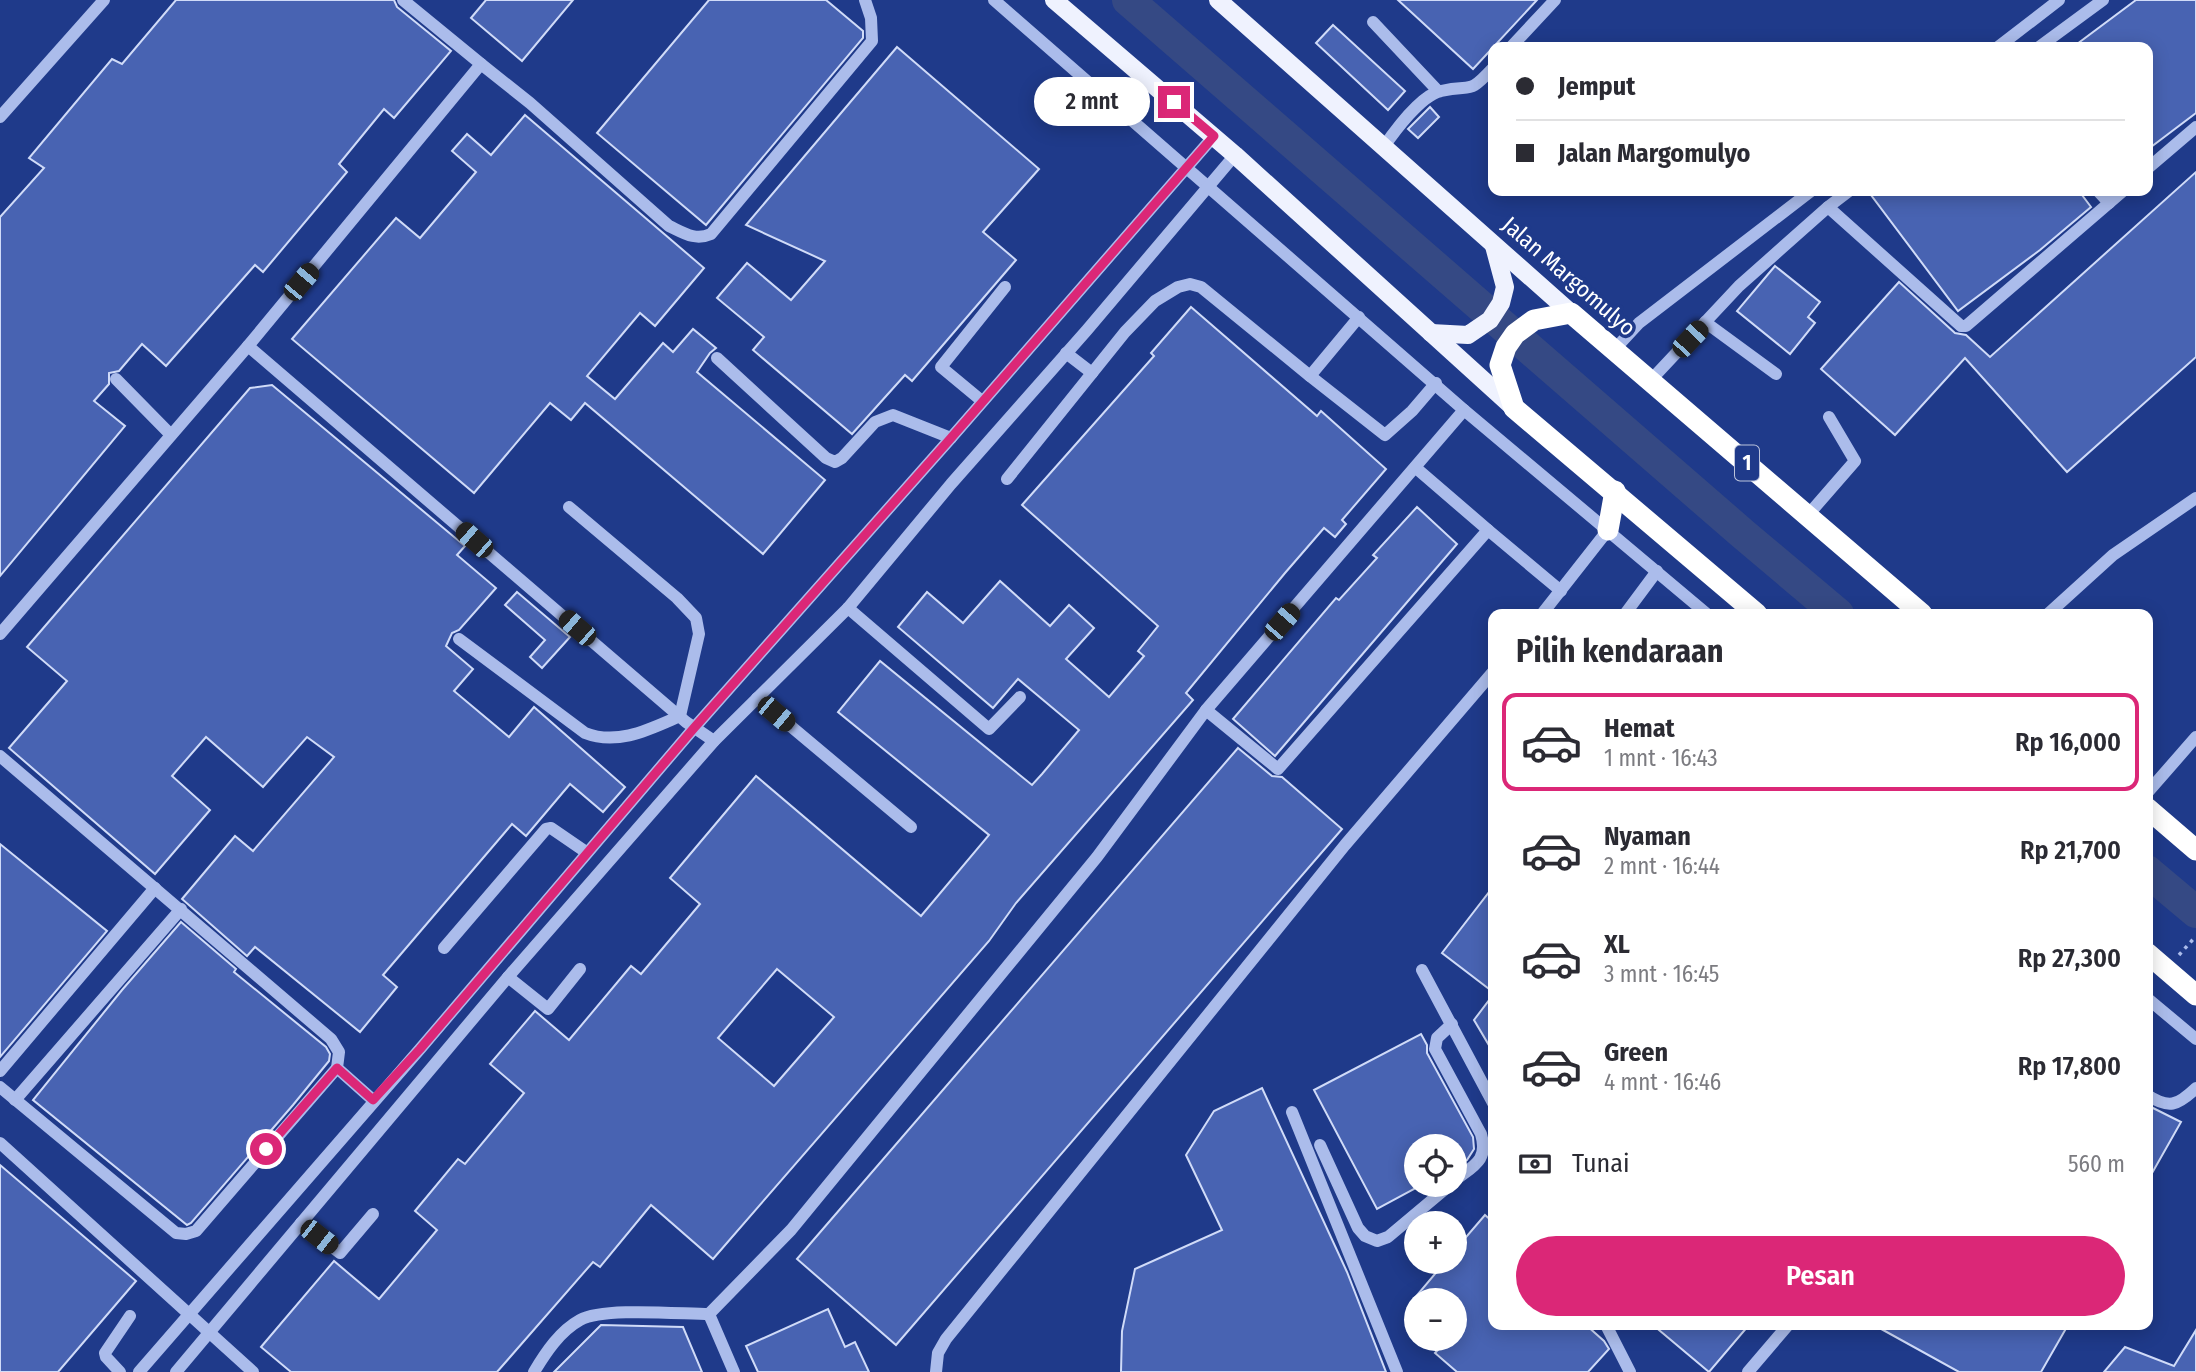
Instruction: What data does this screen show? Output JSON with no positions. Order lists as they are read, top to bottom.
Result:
{
  "streets": {
    "highway": ["Jalan Margomulyo", "1"]
  },
  "page": {
    "banner": ["Jemput", "Jalan Margomulyo"],
    "bubble": "2 mnt",
    "heading": "Pilih kendaraan",
    "list": [
      {
        "name": "Hemat",
        "note": "1 mnt · 16:43",
        "value": "Rp 16,000"
      },
      {
        "name": "Nyaman",
        "note": "2 mnt · 16:44",
        "value": "Rp 21,700"
      },
      {
        "name": "XL",
        "note": "3 mnt · 16:45",
        "value": "Rp 27,300"
      },
      {
        "name": "Green",
        "note": "4 mnt · 16:46",
        "value": "Rp 17,800"
      }
    ],
    "pay": ["Tunai", "560 m"],
    "map_buttons": ["+", "−"],
    "buttons": "Pesan"
  }
}
